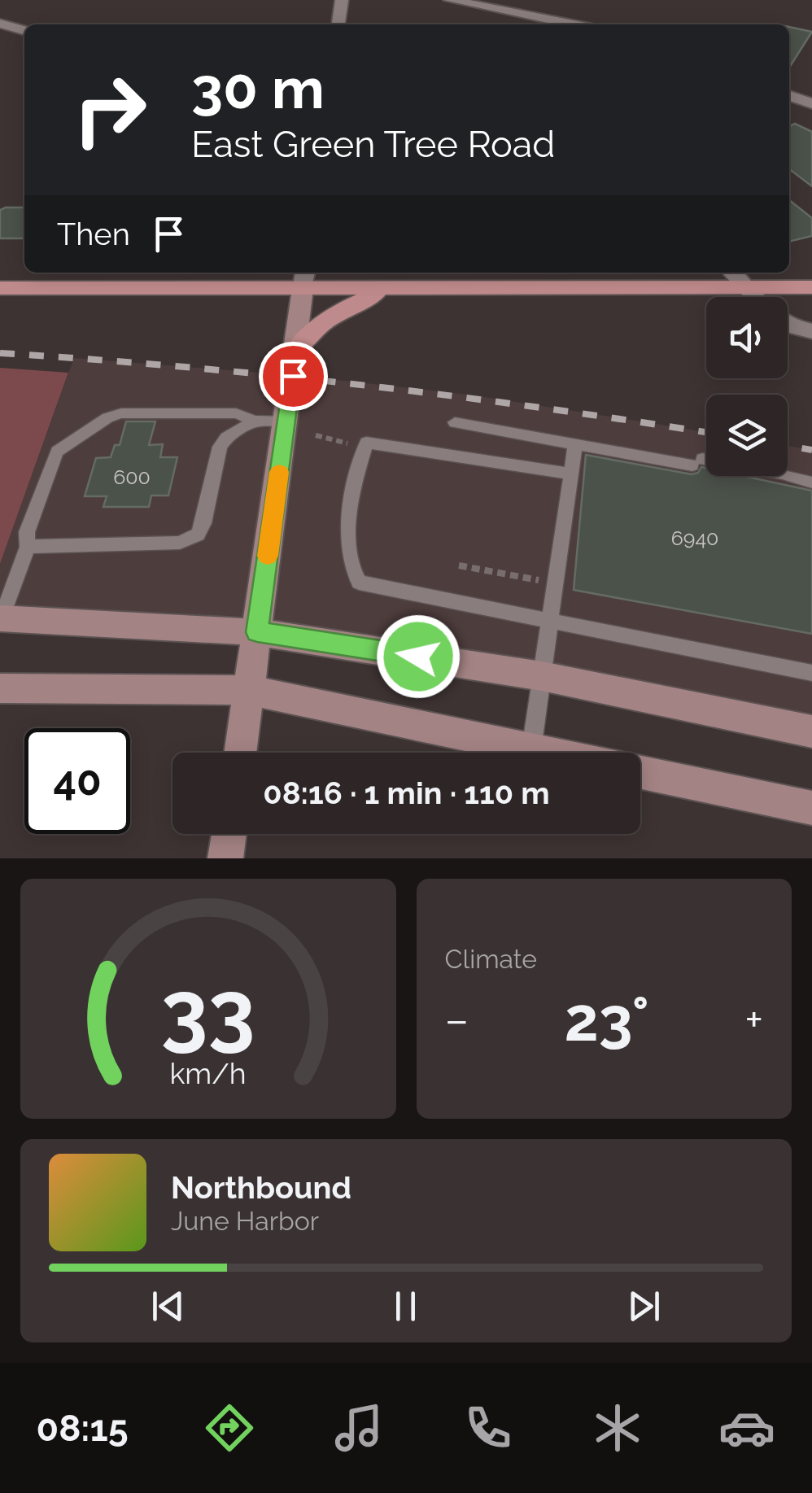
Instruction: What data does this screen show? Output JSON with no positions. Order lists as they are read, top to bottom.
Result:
{
  "house_numbers": ["600", "6940"],
  "page": {
    "turn": ["30 m", "East Green Tree Road"],
    "then": "Then",
    "limit": "40",
    "trip": "08:16 · 1 min · 110 m",
    "tile": "Climate",
    "heat": ["−", "23°", "+"],
    "song": ["Northbound", "June Harbor"],
    "tabs": "08:15",
    "gauge": ["33", "km/h"]
  }
}
